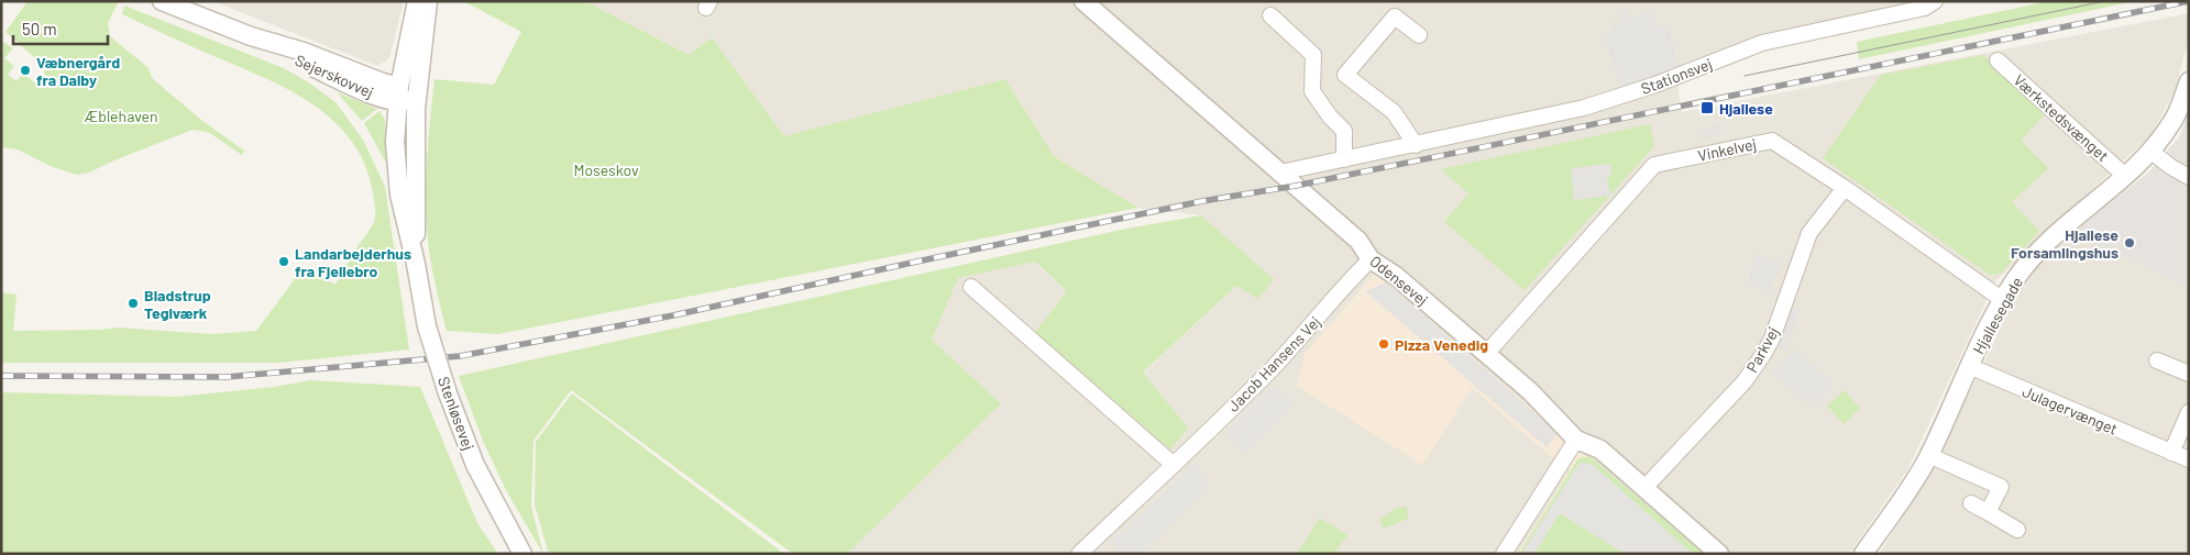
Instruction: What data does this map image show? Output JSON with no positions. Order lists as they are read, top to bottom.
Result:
{
  "streets": {
    "street": [
      "Sejerskovvej",
      "Stationsvej",
      "Værkstedsvænget",
      "Vinkelvej",
      "Odensevej",
      "Hjallesegade",
      "Parkvej",
      "Jacob Hansens Vej",
      "Julagervænget",
      "Stenløsevej"
    ]
  },
  "crossings": [
    ["Sejerskovvej", "Stenløsevej"],
    ["Stationsvej", "Odensevej"],
    ["Værkstedsvænget", "Hjallesegade"],
    ["Vinkelvej", "Odensevej"],
    ["Vinkelvej", "Hjallesegade"],
    ["Vinkelvej", "Parkvej"],
    ["Odensevej", "Parkvej"],
    ["Odensevej", "Jacob Hansens Vej"],
    ["Hjallesegade", "Julagervænget"]
  ],
  "parks": ["Æblehaven", "Moseskov"],
  "places": {
    "other": [
      "Væbnergård fra Dalby",
      "Hjallese Forsamlingshus",
      "Landarbejderhus fra Fjellebro",
      "Bladstrup Teglværk",
      "Pizza Venedig"
    ],
    "transit": ["Hjallese"]
  },
  "scale_bar": "50 m"
}
